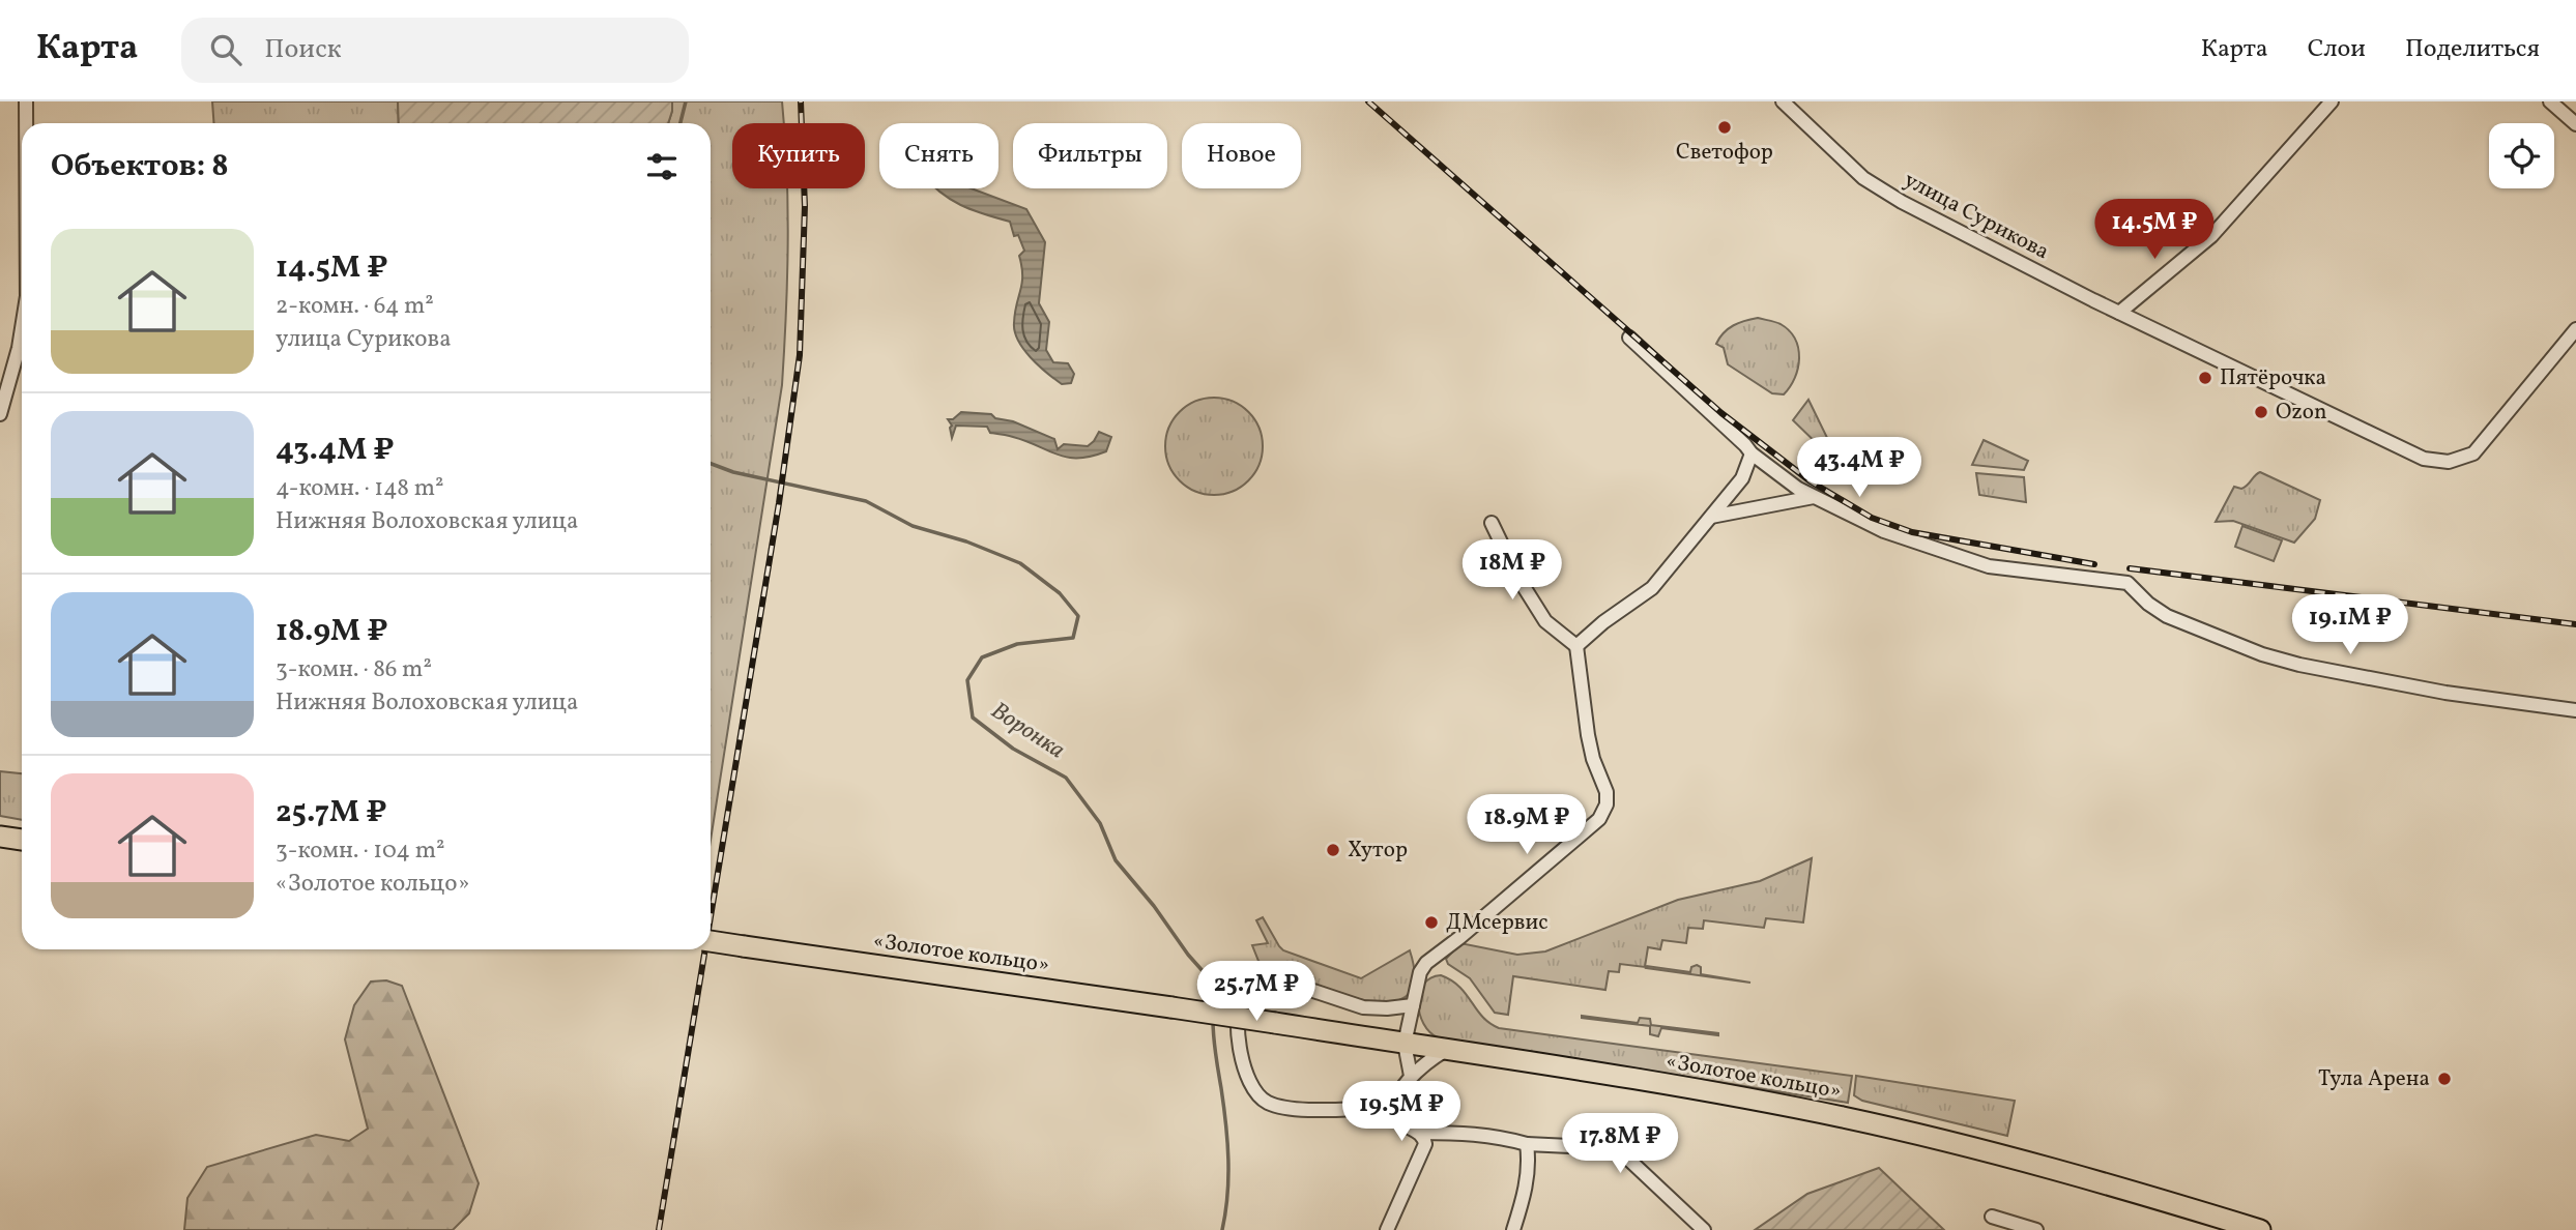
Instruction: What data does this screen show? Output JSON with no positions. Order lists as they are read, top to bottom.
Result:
{
  "streets": {
    "main road": ["«Золотое кольцо»"],
    "street": ["улица Сурикова"]
  },
  "water": ["Воронка"],
  "places": [
    "Светофор",
    "Пятёрочка",
    "Ozon",
    "Хутор",
    "ДМсервис",
    "Тула Арена"
  ],
  "page": {
    "header": "Карта",
    "search": "Поиск",
    "nav": ["Карта", "Слои", "Поделиться"],
    "chip": [
      "Купить",
      "Снять",
      "Фильтры",
      "Новое"
    ],
    "heading": "Объектов: 8",
    "price": [
      "14.5M ₽",
      "43.4M ₽",
      "18M ₽",
      "19.1M ₽",
      "18.9M ₽",
      "25.7M ₽",
      "19.5M ₽",
      "17.8M ₽"
    ],
    "list": [
      {
        "name": "14.5M ₽",
        "note": "2-комн. · 64 m² · улица Сурикова"
      },
      {
        "name": "43.4M ₽",
        "note": "4-комн. · 148 m² · Нижняя Волоховская улица"
      },
      {
        "name": "18.9M ₽",
        "note": "3-комн. · 86 m² · Нижняя Волоховская улица"
      },
      {
        "name": "25.7M ₽",
        "note": "3-комн. · 104 m² · «Золотое кольцо»"
      }
    ]
  }
}
